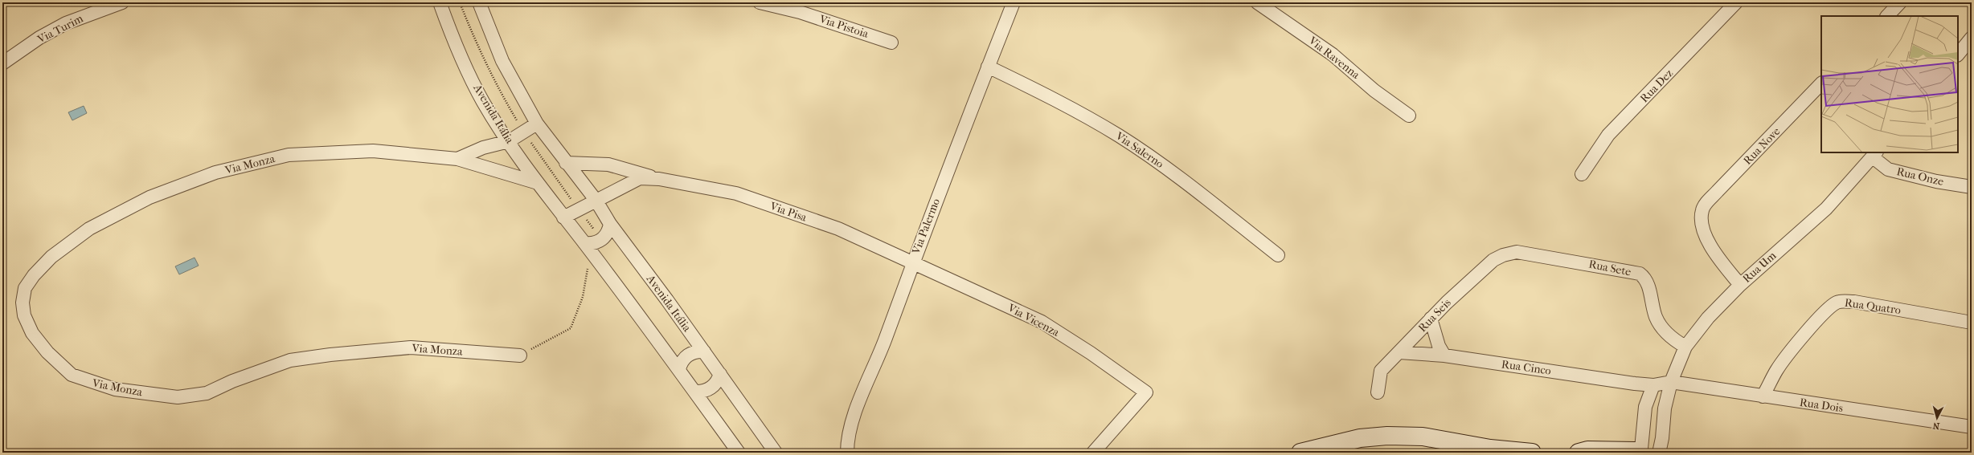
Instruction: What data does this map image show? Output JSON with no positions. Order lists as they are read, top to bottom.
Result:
{
  "streets": {
    "street": [
      "Via Pistoia",
      "Via Turim",
      "Via Ravenna",
      "Rua Dez",
      "Avenida Itália",
      "Rua Nove",
      "Via Salerno",
      "Via Monza",
      "Rua Onze",
      "Via Pisa",
      "Via Palermo",
      "Rua Um",
      "Rua Sete",
      "Rua Quatro",
      "Rua Seis",
      "Via Vicenza",
      "Rua Cinco",
      "Rua Dois"
    ]
  },
  "crossings": [
    ["Avenida Itália", "Via Monza"],
    ["Avenida Itália", "Via Pisa"],
    ["Rua Nove", "Rua Um"],
    ["Via Salerno", "Via Palermo"],
    ["Rua Onze", "Rua Um"],
    ["Via Pisa", "Via Palermo"],
    ["Via Pisa", "Via Vicenza"],
    ["Via Palermo", "Via Vicenza"],
    ["Rua Um", "Rua Sete"],
    ["Rua Um", "Rua Dois"],
    ["Rua Sete", "Rua Seis"],
    ["Rua Quatro", "Rua Dois"],
    ["Rua Seis", "Rua Cinco"]
  ],
  "north": "bottom"
}
